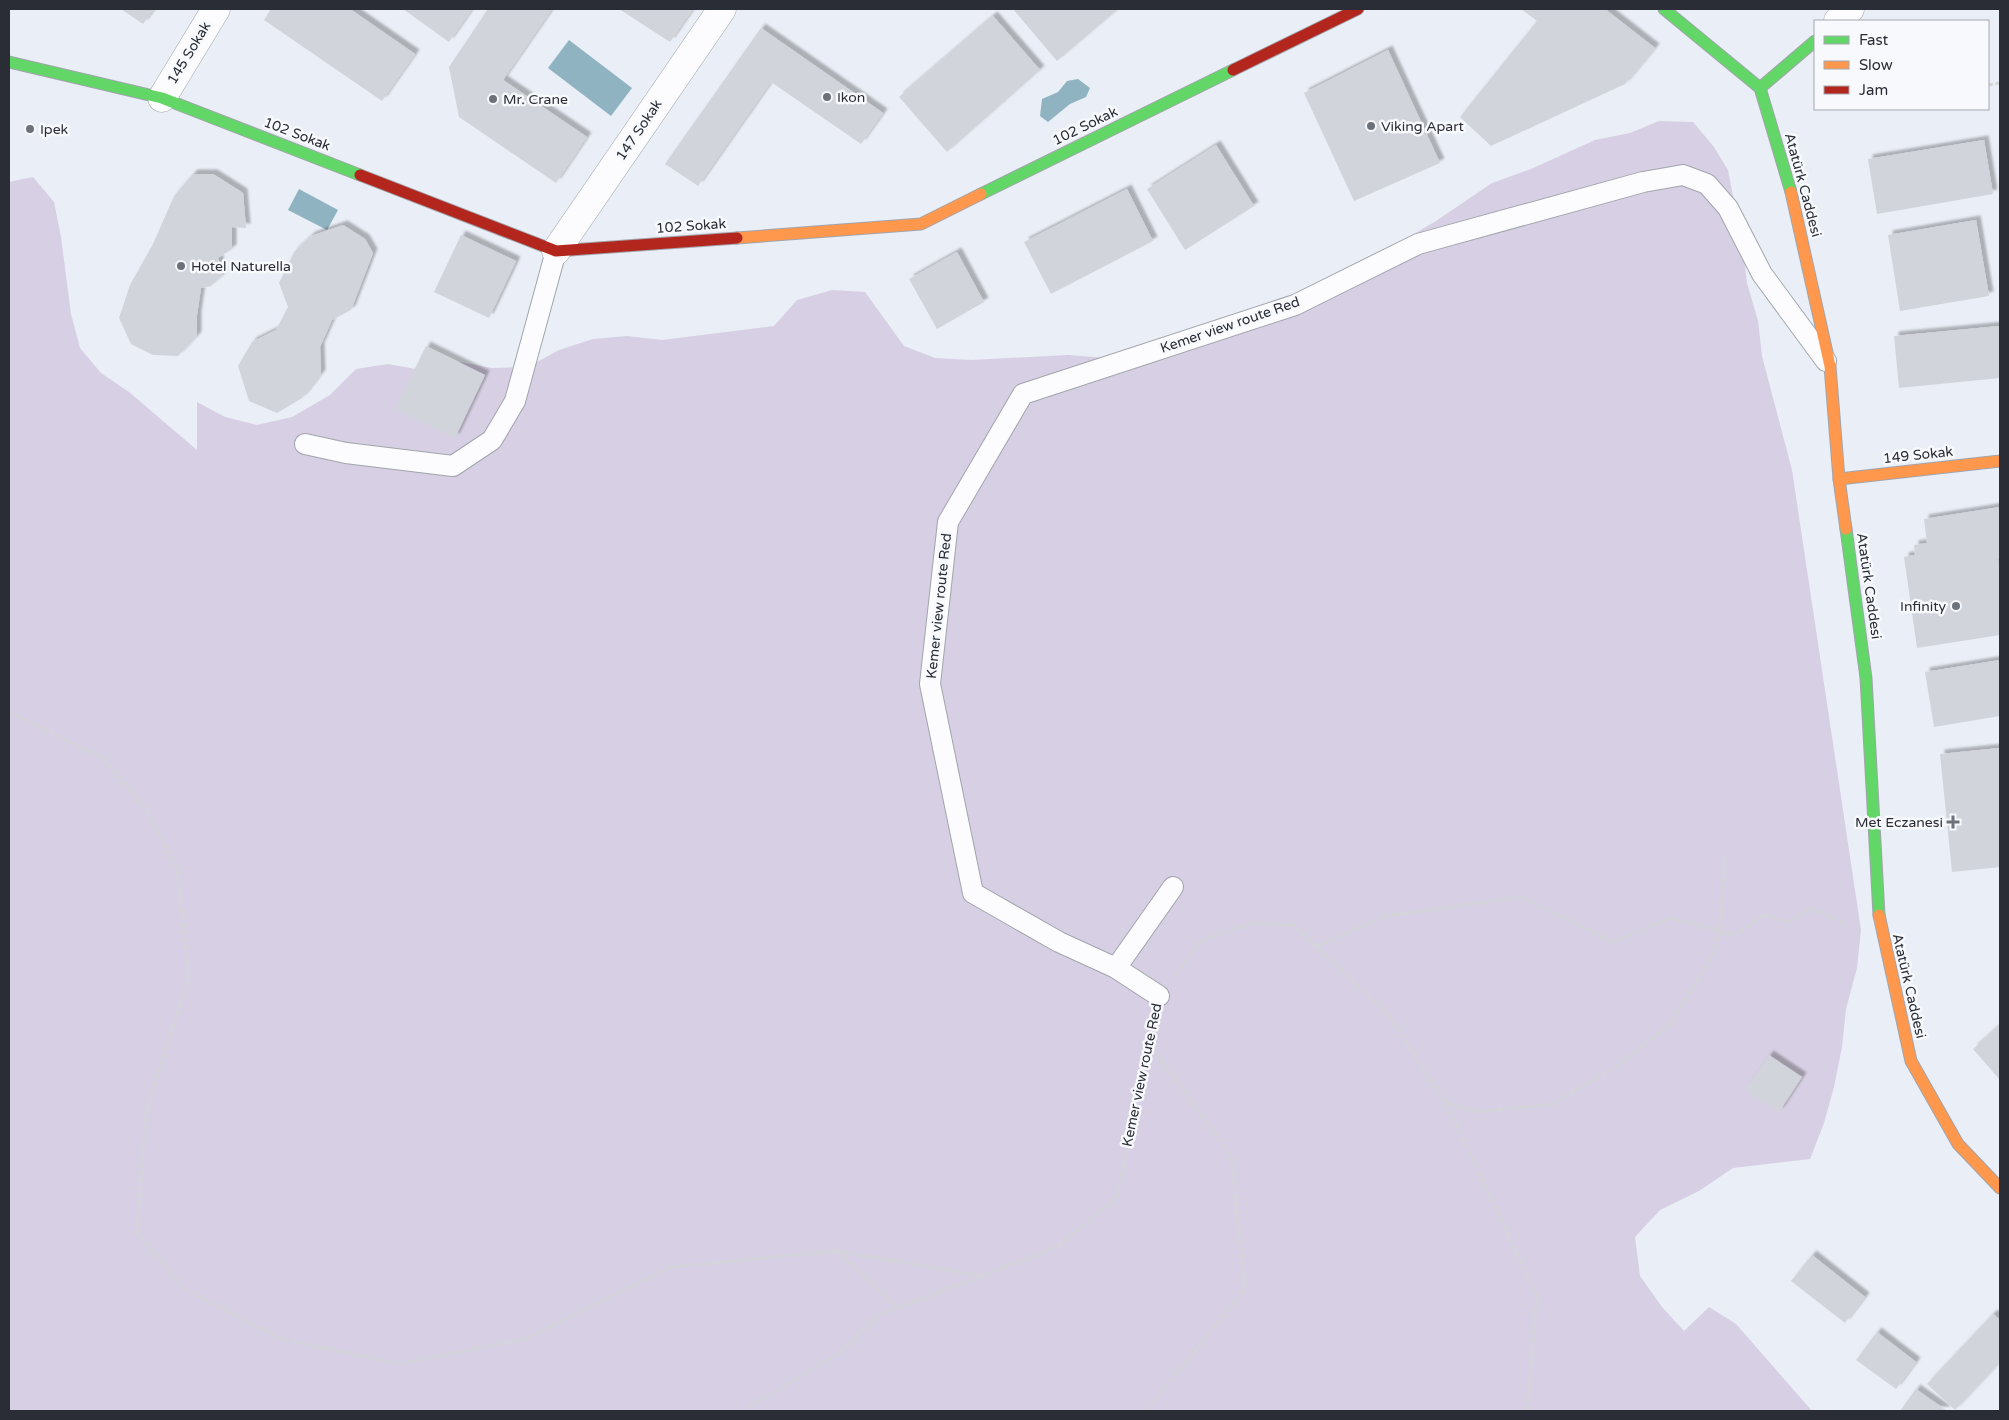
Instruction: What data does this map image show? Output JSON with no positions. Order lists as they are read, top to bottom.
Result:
{
  "streets": {
    "street": [
      "145 Sokak",
      "102 Sokak",
      "147 Sokak",
      "Atatürk Caddesi",
      "149 Sokak"
    ],
    "lane": ["Kemer view route Red"]
  },
  "crossings": [
    ["145 Sokak", "102 Sokak"],
    ["102 Sokak", "147 Sokak"],
    ["Atatürk Caddesi", "Kemer view route Red"],
    ["Atatürk Caddesi", "149 Sokak"]
  ],
  "places": {
    "other": [
      "Ikon",
      "Mr. Crane",
      "Viking Apart",
      "Ipek",
      "Hotel Naturella",
      "Infinity"
    ],
    "health": ["Met Eczanesi"]
  },
  "legend": ["Fast", "Slow", "Jam"]
}
